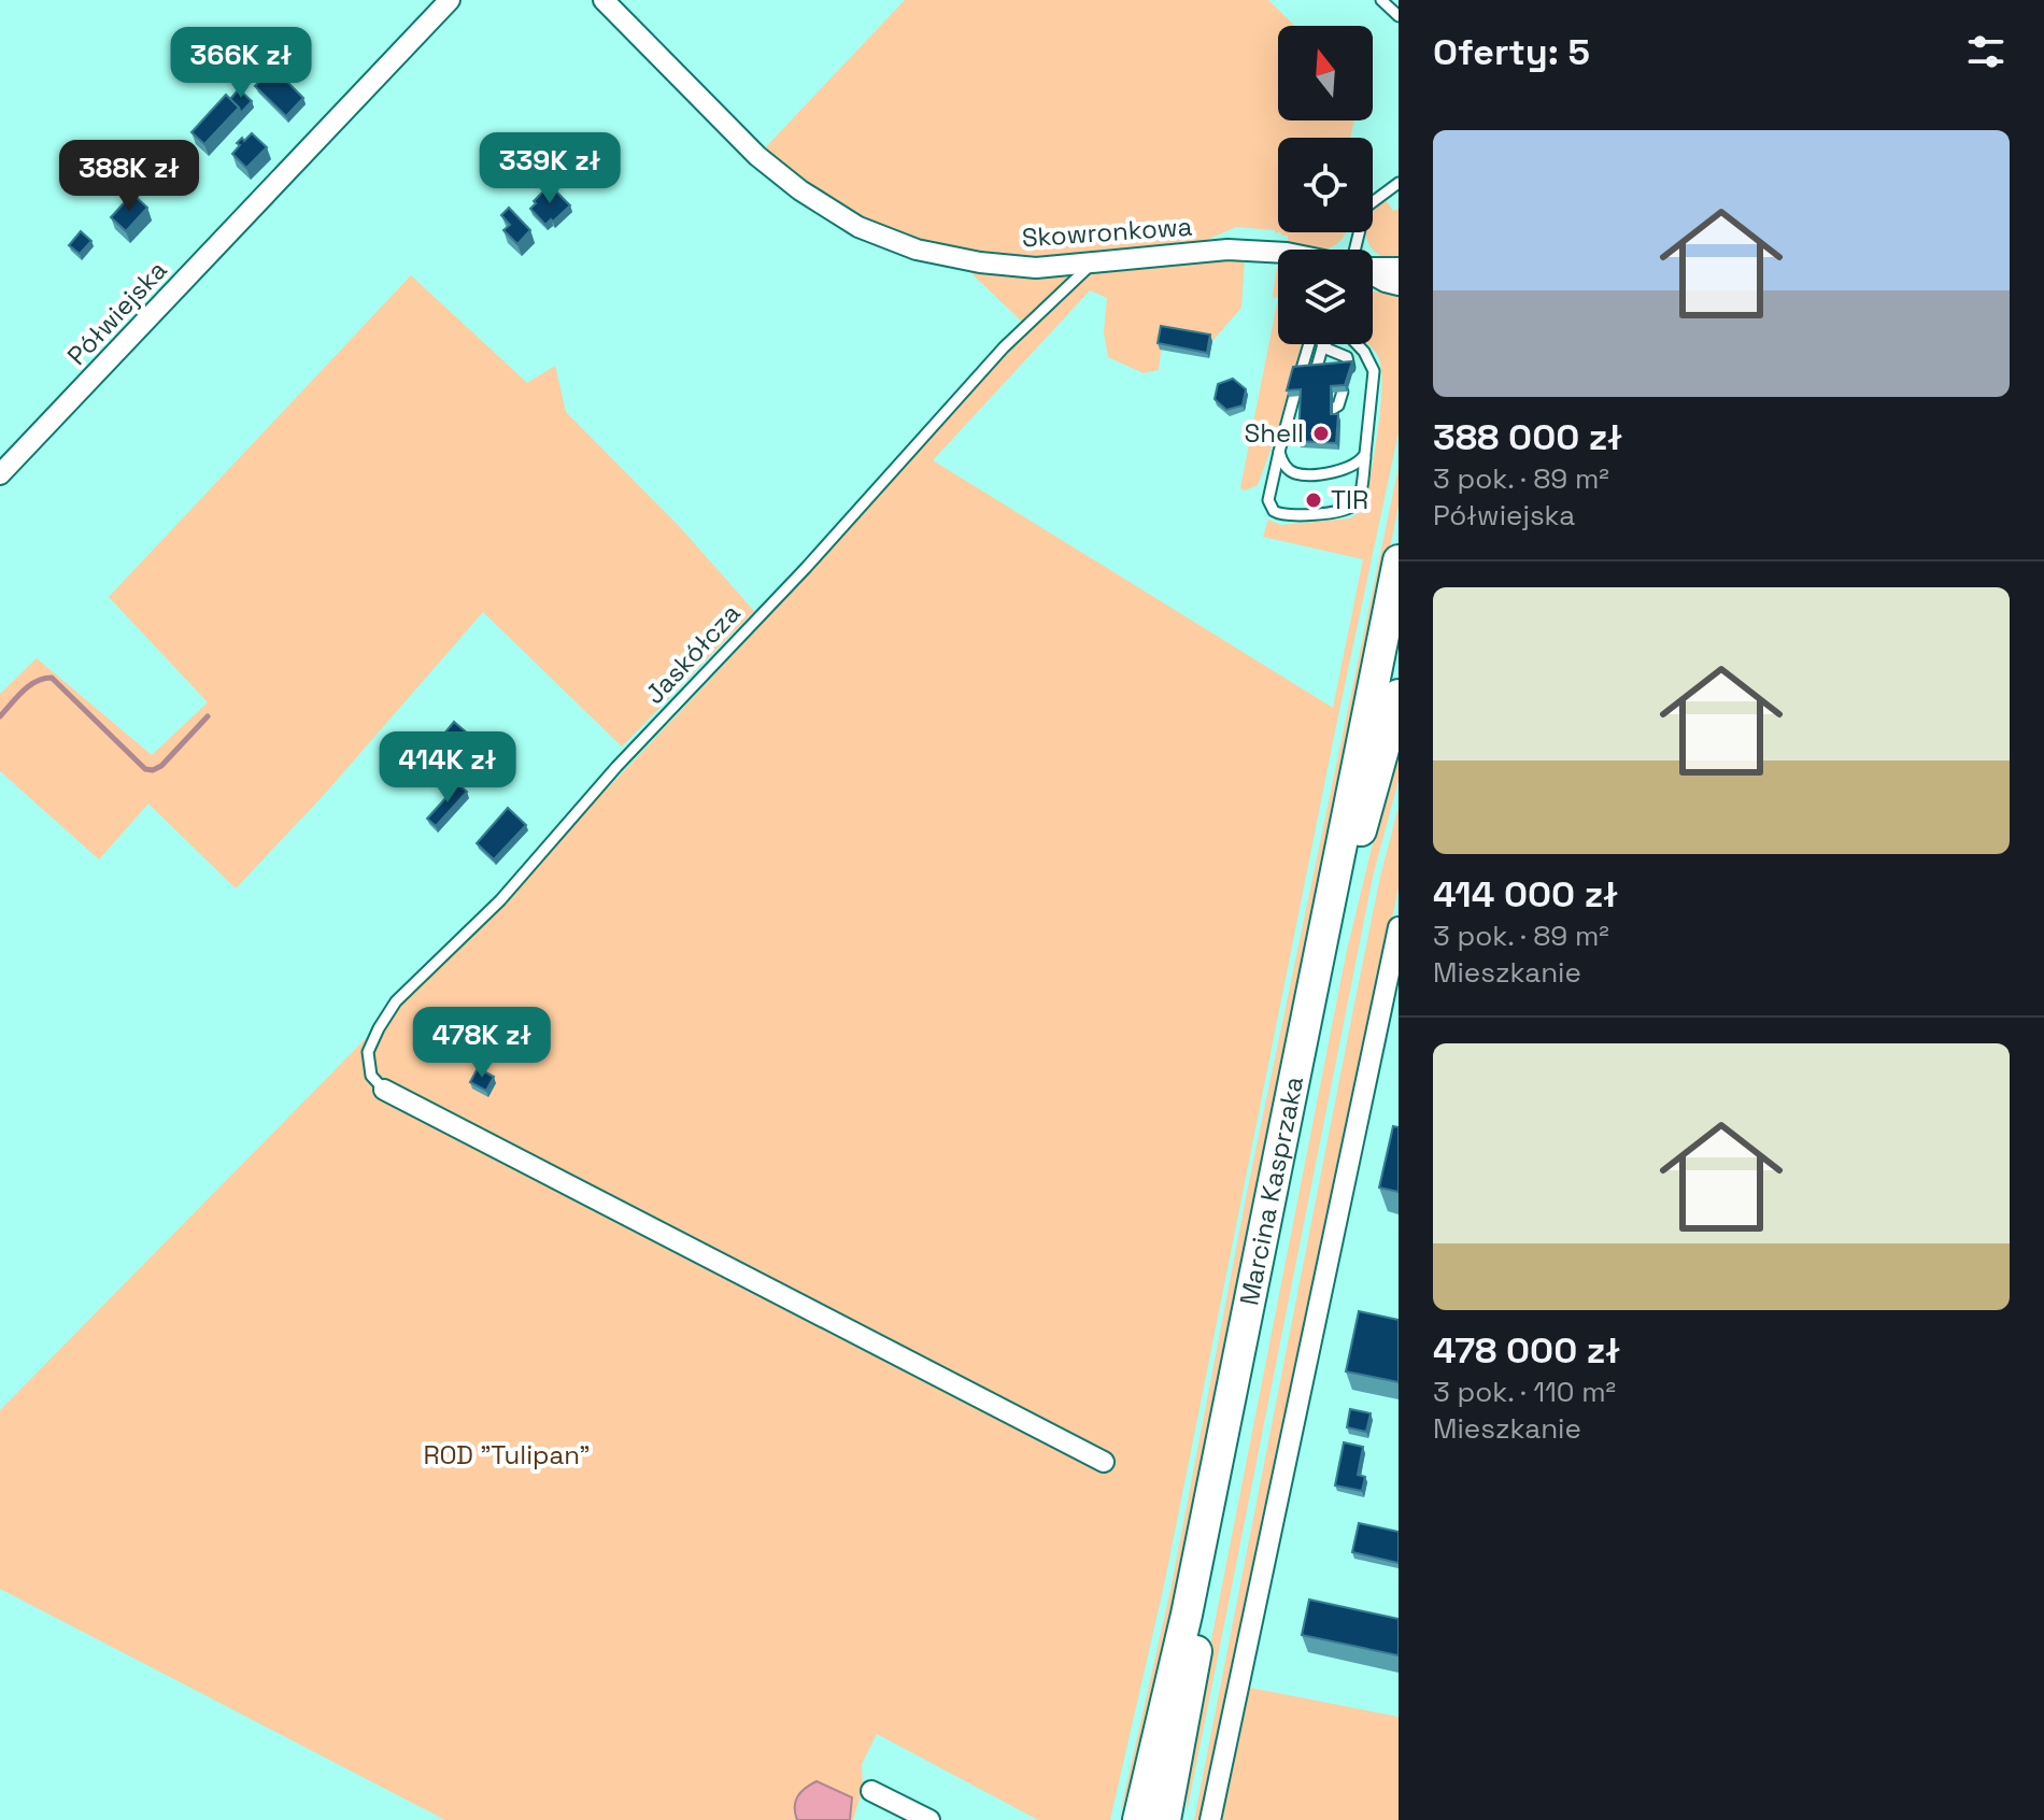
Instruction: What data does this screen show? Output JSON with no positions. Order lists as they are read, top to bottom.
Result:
{
  "streets": {
    "main road": ["Marcina Kasprzaka"],
    "street": ["Skowronkowa", "Półwiejska"],
    "lane": ["Jaskółcza"]
  },
  "crossings": [
    ["Skowronkowa", "Jaskółcza"]
  ],
  "parks": ["ROD \"Tulipan\""],
  "places": ["Shell", "TIR"],
  "north": "top",
  "page": {
    "heading": "Oferty: 5",
    "price": [
      "366K zł",
      "339K zł",
      "388K zł",
      "414K zł",
      "478K zł"
    ],
    "list": [
      {
        "name": "388 000 zł",
        "note": "3 pok. · 89 m² · Półwiejska"
      },
      {
        "name": "414 000 zł",
        "note": "3 pok. · 89 m² · Mieszkanie"
      },
      {
        "name": "478 000 zł",
        "note": "3 pok. · 110 m² · Mieszkanie"
      }
    ]
  }
}
